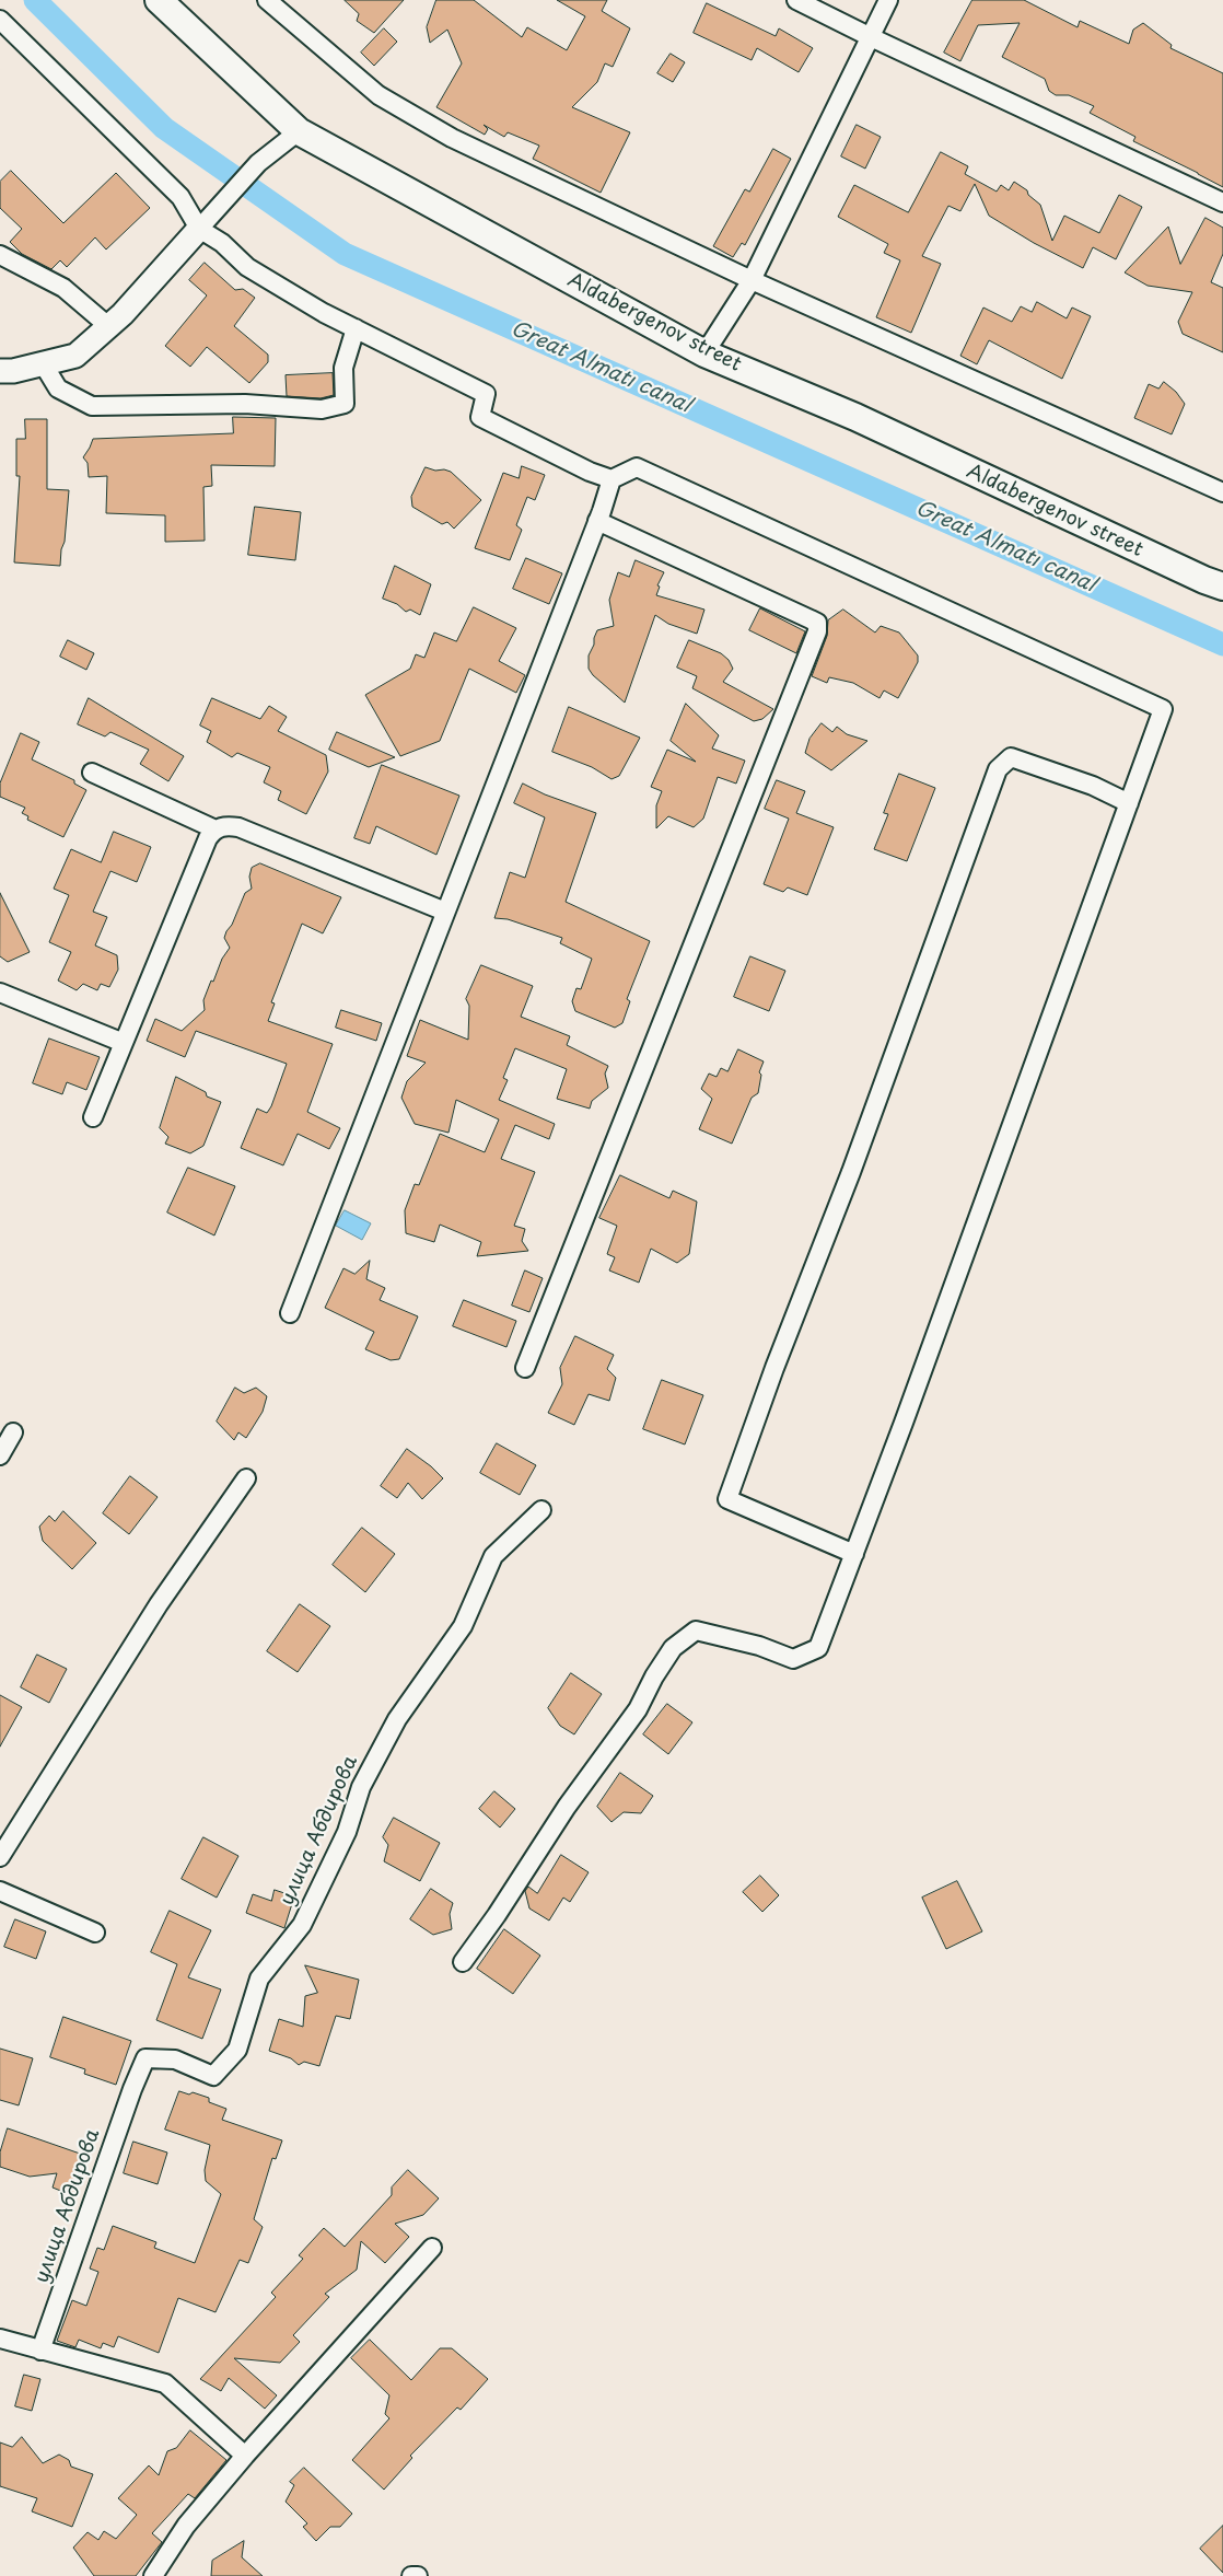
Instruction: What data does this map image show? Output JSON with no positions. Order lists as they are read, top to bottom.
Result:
{
  "streets": {
    "main road": ["Aldabergenov street"],
    "street": ["улица Абдирова"]
  },
  "water": ["Great Almatı canal"]
}
